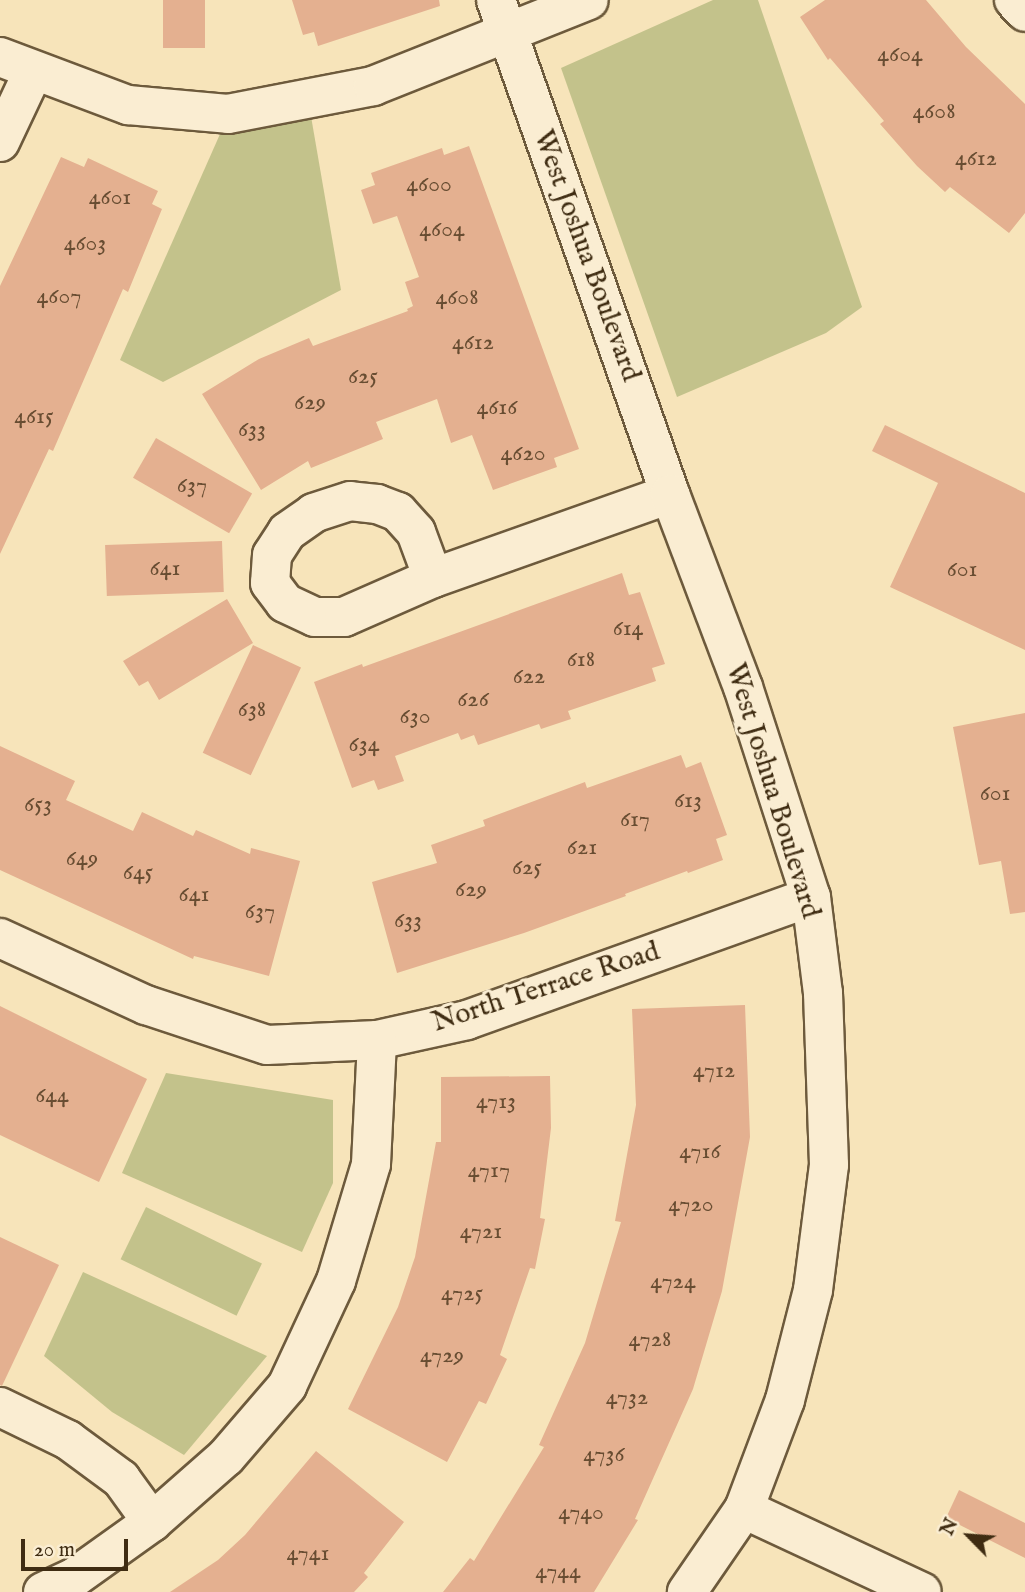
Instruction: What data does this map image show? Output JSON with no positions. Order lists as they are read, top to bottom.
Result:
{
  "streets": {
    "street": ["West Joshua Boulevard", "North Terrace Road"]
  },
  "crossings": [
    ["West Joshua Boulevard", "North Terrace Road"]
  ],
  "house_numbers": [
    "4604",
    "4608",
    "4612",
    "4600",
    "4601",
    "4604",
    "4603",
    "4607",
    "4608",
    "4612",
    "625",
    "629",
    "4616",
    "4615",
    "633",
    "4620",
    "637",
    "641",
    "601",
    "614",
    "618",
    "622",
    "626",
    "638",
    "630",
    "634",
    "601",
    "613",
    "653",
    "617",
    "621",
    "649",
    "625",
    "645",
    "629",
    "641",
    "637",
    "633",
    "4712",
    "644",
    "4713",
    "4716",
    "4717",
    "4720",
    "4721",
    "4724",
    "4725",
    "4728",
    "4729",
    "4732",
    "4736",
    "4740",
    "4741",
    "4744"
  ],
  "scale_bar": "20 m",
  "north": "top left"
}
